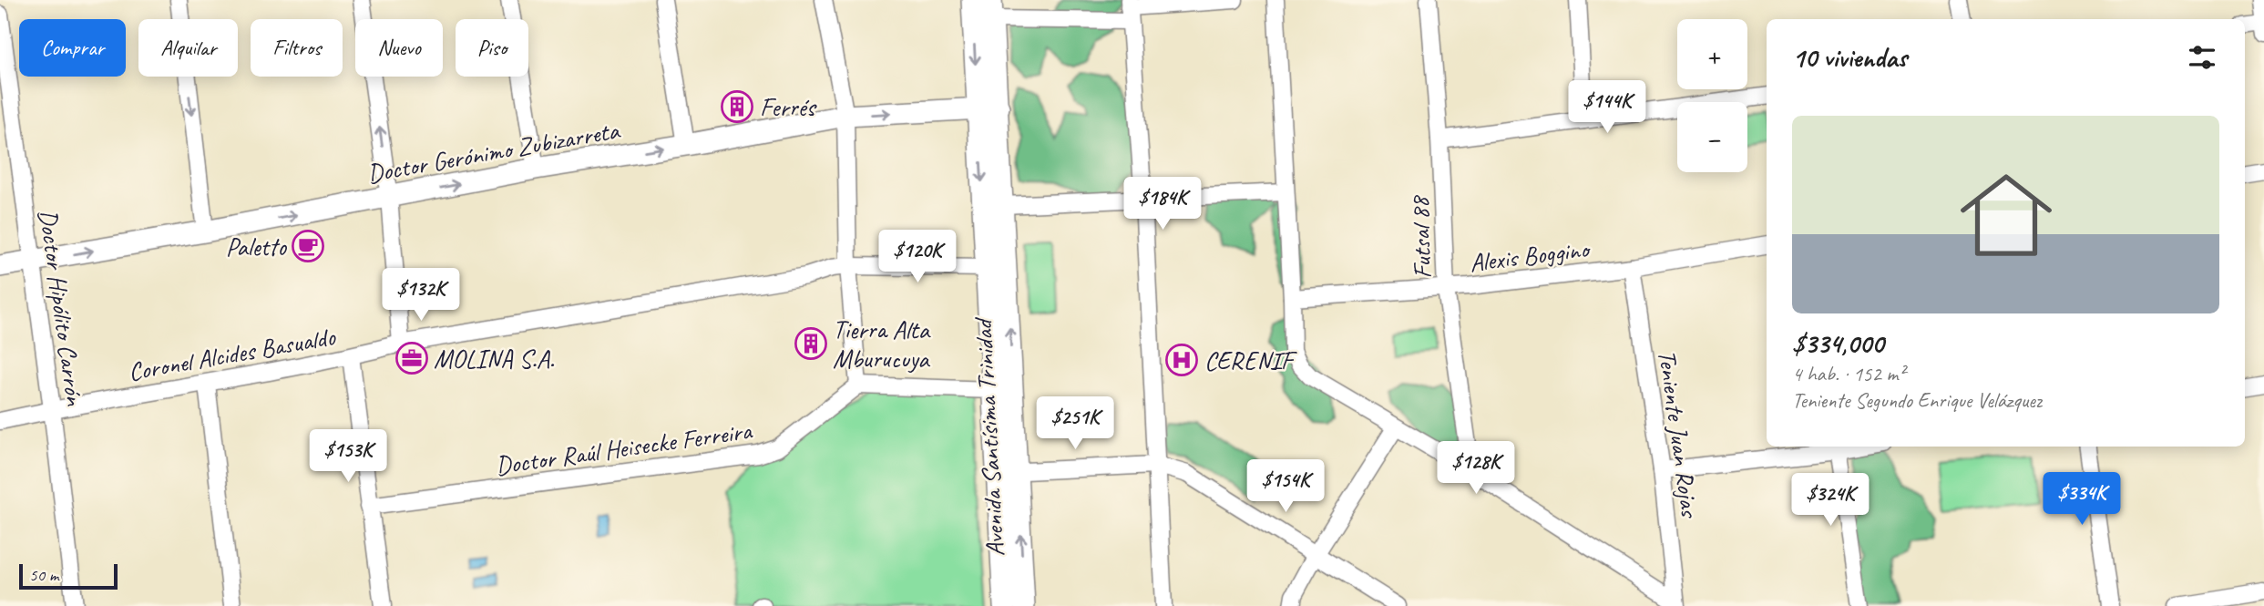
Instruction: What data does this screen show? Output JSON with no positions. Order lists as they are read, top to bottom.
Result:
{
  "streets": {
    "main road": ["Doctor Gerónimo Zubizarreta", "Avenida Santísima Trinidad"],
    "street": [
      "Futsal 88",
      "Alexis Boggino",
      "Doctor Hipólito Carrón",
      "Coronel Alcides Basualdo",
      "Teniente Juan Rojas",
      "Doctor Raúl Heisecke Ferreira"
    ]
  },
  "crossings": [
    ["Doctor Gerónimo Zubizarreta", "Doctor Hipólito Carrón"],
    ["Doctor Gerónimo Zubizarreta", "Avenida Santísima Trinidad"],
    ["Futsal 88", "Alexis Boggino"],
    ["Alexis Boggino", "Teniente Juan Rojas"],
    ["Doctor Hipólito Carrón", "Coronel Alcides Basualdo"],
    ["Coronel Alcides Basualdo", "Avenida Santísima Trinidad"]
  ],
  "one_way": ["Doctor Gerónimo Zubizarreta"],
  "places": {
    "building": ["Ferrés", "Tierra Alta Mburucuya"],
    "cafe": ["Paletto"],
    "office": ["MOLINA S.A."],
    "hospital": ["CERENIF"]
  },
  "scale_bar": "50 m",
  "page": {
    "map_buttons": ["+", "−"],
    "chip": [
      "Comprar",
      "Alquilar",
      "Filtros",
      "Nuevo",
      "Piso"
    ],
    "heading": "10 viviendas",
    "price": [
      "$144K",
      "$184K",
      "$120K",
      "$132K",
      "$251K",
      "$153K",
      "$128K",
      "$154K",
      "$334K",
      "$324K"
    ],
    "list": [
      {
        "name": "$334,000",
        "note": "4 hab. · 152 m² · Teniente Segundo Enrique Velázquez"
      }
    ],
    "scale": "50 m"
  }
}
